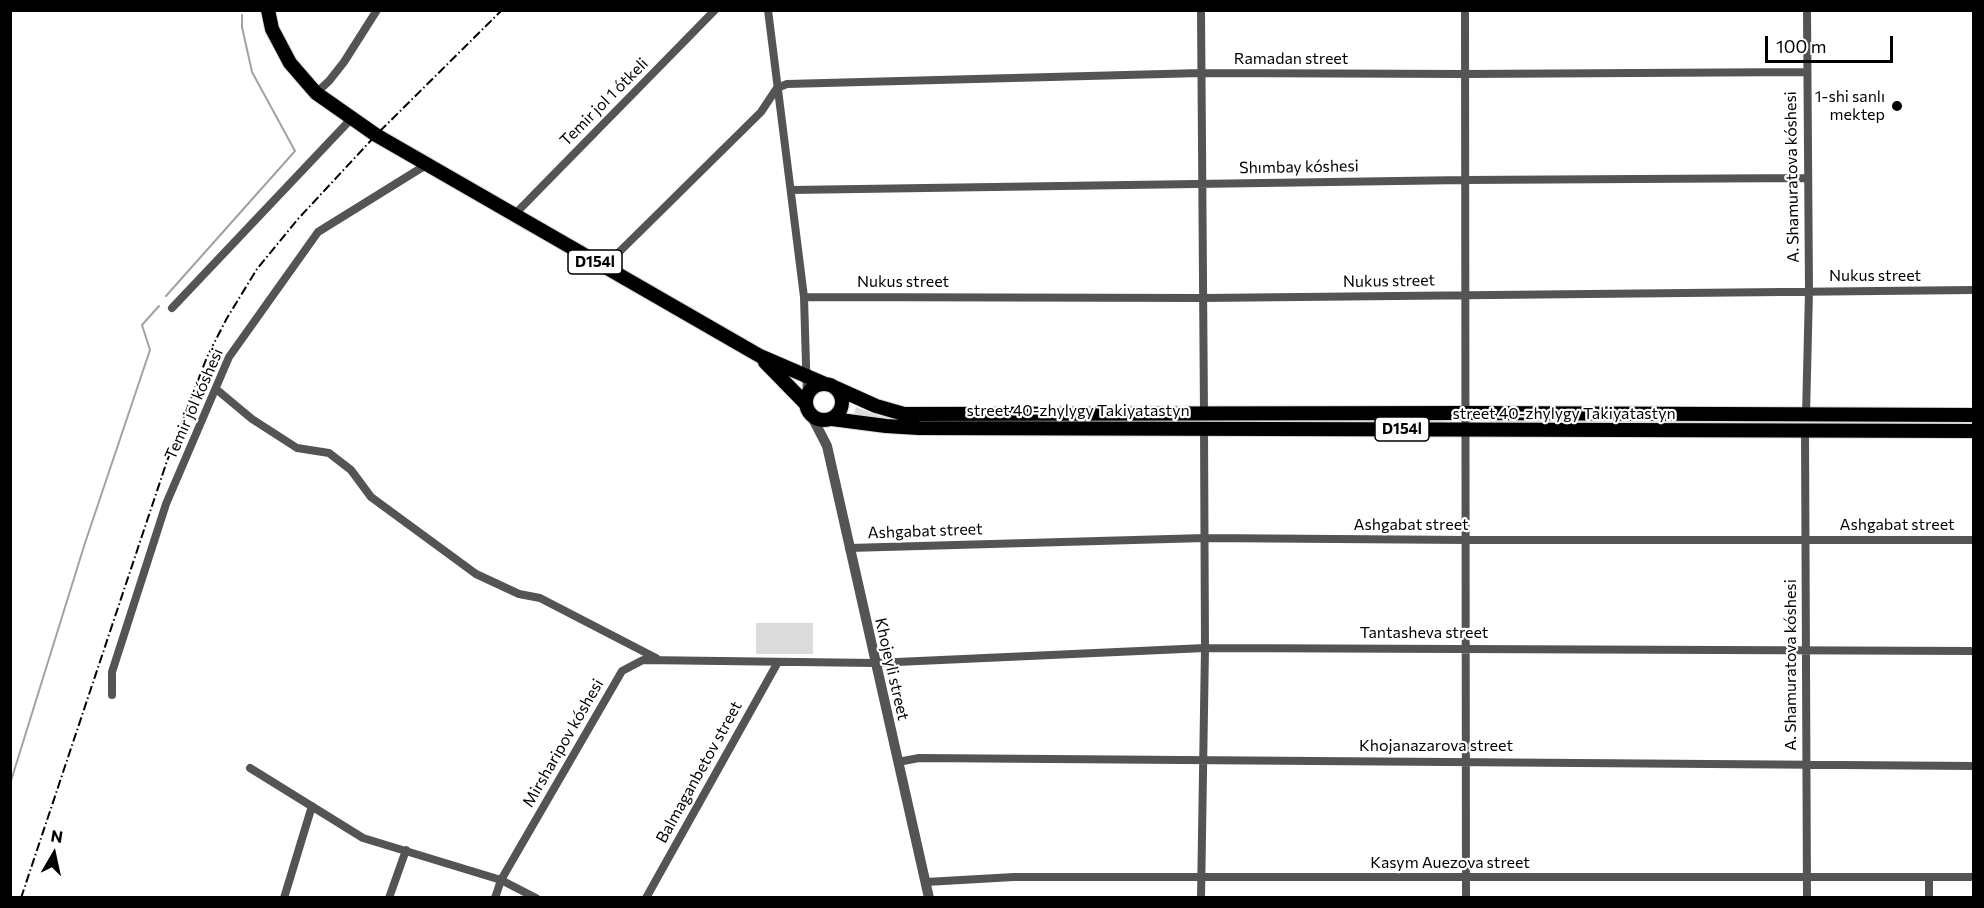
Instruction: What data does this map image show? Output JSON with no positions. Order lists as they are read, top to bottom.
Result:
{
  "streets": {
    "main road": ["D154l", "street 40-zhylygy Takiyatastyn"],
    "street": [
      "Ramadan street",
      "Temir jol 1 ótkeli",
      "Shımbay kóshesi",
      "A. Shamuratova kóshesi",
      "Nukus street",
      "Temir jol kóshesi",
      "Ashgabat street",
      "Tantasheva street",
      "Khojeyli street",
      "Mirsharipov kóshesi",
      "Khojanazarova street",
      "Balmaganbetov street",
      "Kasym Auezova street"
    ]
  },
  "crossings": [
    ["Ramadan street", "A. Shamuratova kóshesi"],
    ["Temir jol 1 ótkeli", "D154l"],
    ["Shımbay kóshesi", "A. Shamuratova kóshesi"],
    ["A. Shamuratova kóshesi", "Nukus street"],
    ["A. Shamuratova kóshesi", "street 40-zhylygy Takiyatastyn"],
    ["A. Shamuratova kóshesi", "Ashgabat street"],
    ["A. Shamuratova kóshesi", "Tantasheva street"],
    ["A. Shamuratova kóshesi", "Khojanazarova street"],
    ["A. Shamuratova kóshesi", "Kasym Auezova street"],
    ["D154l", "Temir jol kóshesi"],
    ["D154l", "street 40-zhylygy Takiyatastyn"],
    ["Ashgabat street", "Khojeyli street"],
    ["Tantasheva street", "Khojeyli street"],
    ["Tantasheva street", "Mirsharipov kóshesi"],
    ["Khojeyli street", "Mirsharipov kóshesi"],
    ["Khojeyli street", "Khojanazarova street"],
    ["Khojeyli street", "Kasym Auezova street"],
    ["Mirsharipov kóshesi", "Balmaganbetov street"]
  ],
  "places": ["1-shi sanlı mektep"],
  "scale_bar": "100 m",
  "north": "top"
}
